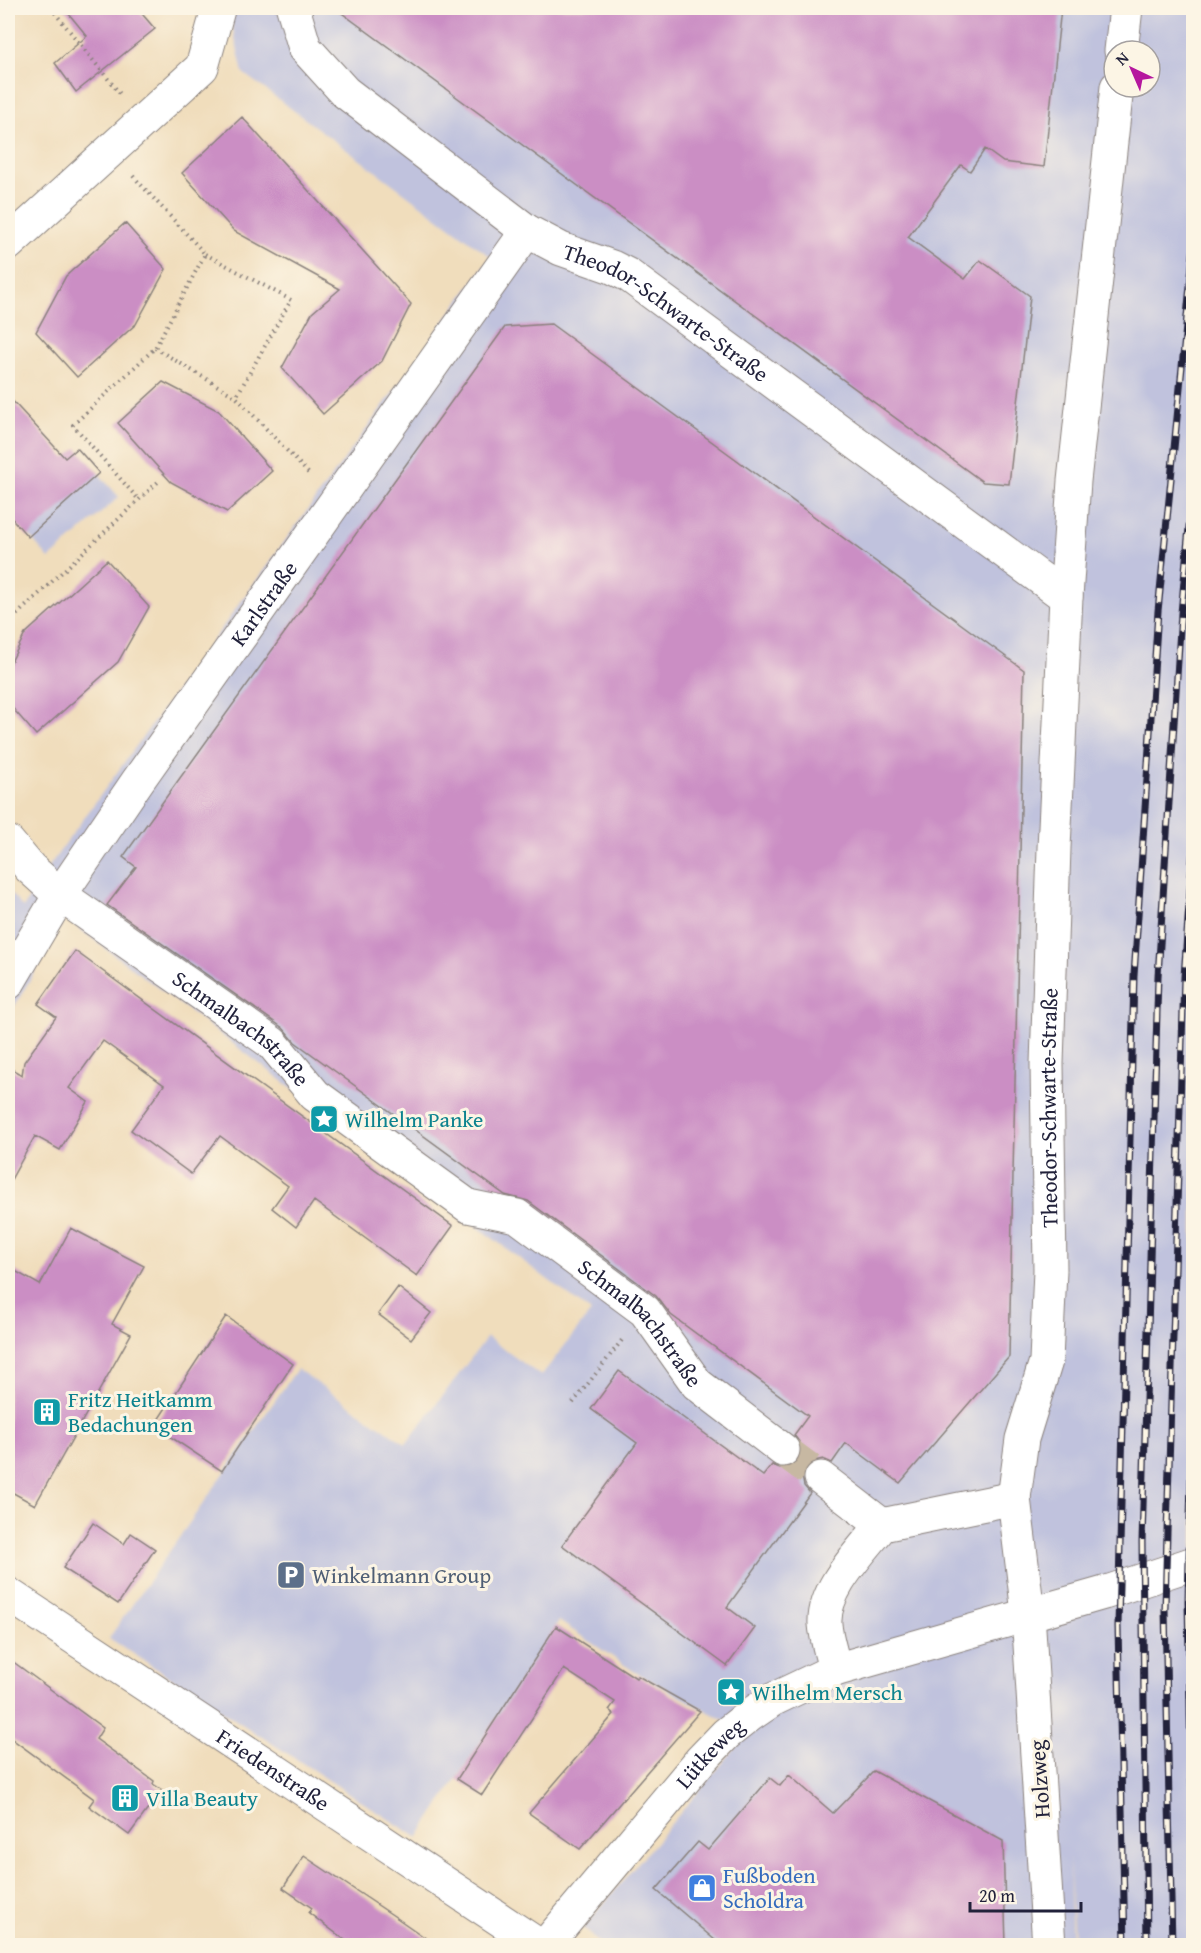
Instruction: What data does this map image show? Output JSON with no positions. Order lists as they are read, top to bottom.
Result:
{
  "streets": {
    "street": [
      "Theodor-Schwarte-Straße",
      "Karlstraße",
      "Schmalbachstraße",
      "Lütkeweg",
      "Friedenstraße",
      "Holzweg"
    ]
  },
  "crossings": [
    ["Theodor-Schwarte-Straße", "Karlstraße"],
    ["Theodor-Schwarte-Straße", "Lütkeweg"],
    ["Theodor-Schwarte-Straße", "Holzweg"],
    ["Karlstraße", "Schmalbachstraße"],
    ["Lütkeweg", "Holzweg"]
  ],
  "places": {
    "place": ["Wilhelm Panke", "Wilhelm Mersch"],
    "building": ["Fritz Heitkamm Bedachungen", "Villa Beauty"],
    "parking": ["Winkelmann Group"],
    "shop": ["Fußboden Scholdra"]
  },
  "scale_bar": "20 m",
  "north": "top left"
}
